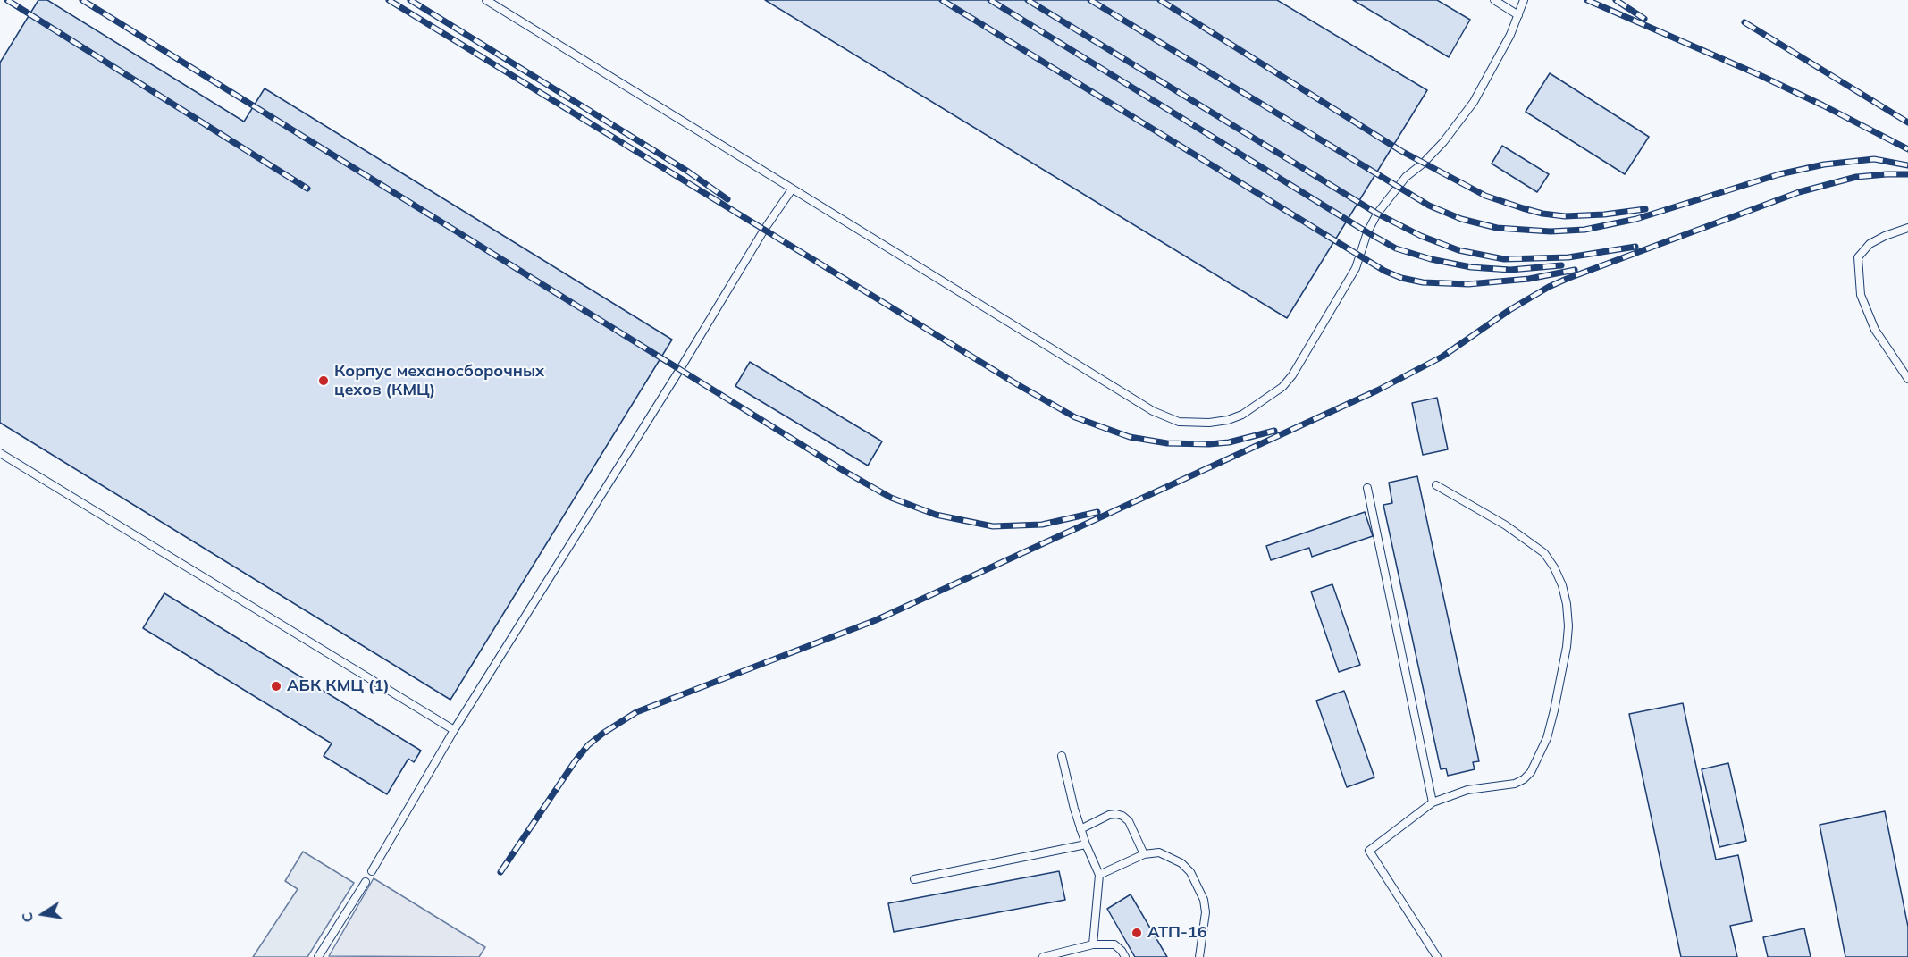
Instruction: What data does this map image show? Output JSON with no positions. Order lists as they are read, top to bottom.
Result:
{
  "places": ["Корпус механосборочных цехов (КМЦ)", "АБК КМЦ (1)", "АТП-16"],
  "north": "left"
}
